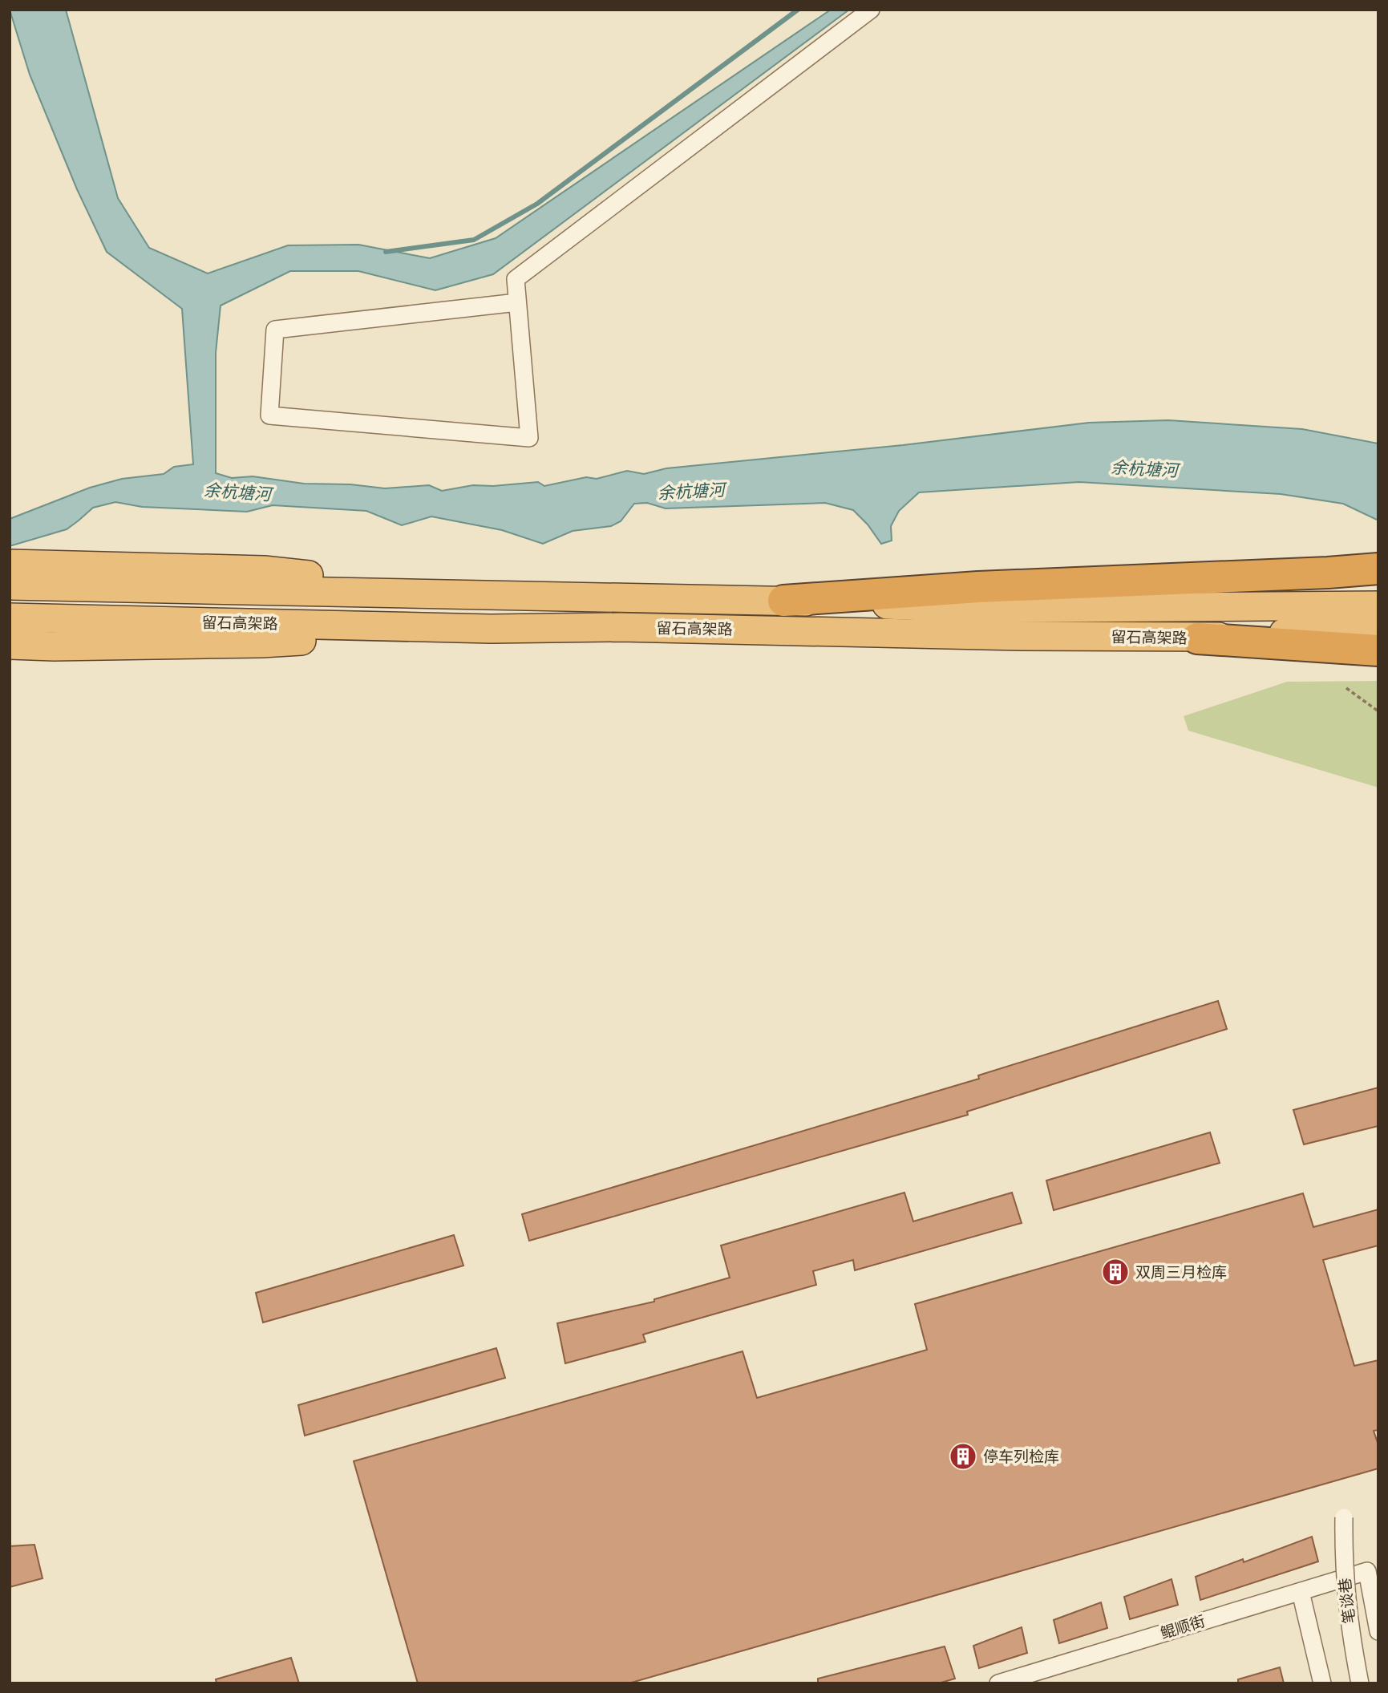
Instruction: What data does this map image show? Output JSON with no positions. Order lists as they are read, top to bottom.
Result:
{
  "streets": {
    "highway": ["留石高架路"],
    "street": ["笔谈巷", "鲲顺街"]
  },
  "crossings": [
    ["笔谈巷", "鲲顺街"]
  ],
  "water": ["余杭塘河"],
  "places": {
    "building": ["双周三月检库", "停车列检库"]
  }
}
